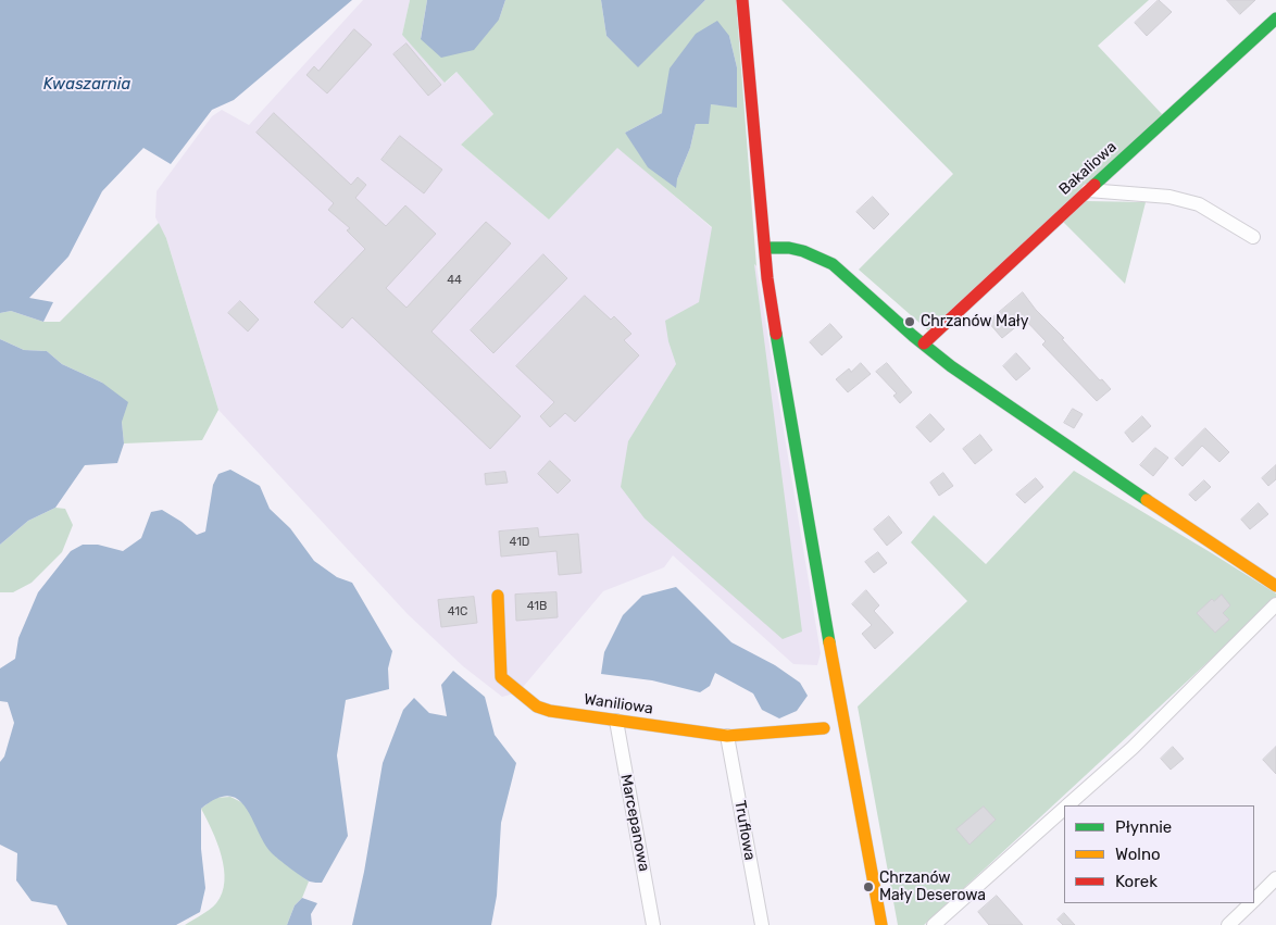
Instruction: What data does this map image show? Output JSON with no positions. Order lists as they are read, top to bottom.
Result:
{
  "streets": {
    "street": [
      "Bakaliowa",
      "Waniliowa",
      "Marcepanowa",
      "Truflowa"
    ]
  },
  "crossings": [
    ["Waniliowa", "Marcepanowa"],
    ["Waniliowa", "Truflowa"]
  ],
  "water": ["Kwaszarnia"],
  "places": ["Chrzanów Mały", "Chrzanów Mały Deserowa"],
  "house_numbers": [
    "44",
    "41D",
    "41B",
    "41C"
  ],
  "legend": ["Płynnie", "Wolno", "Korek"]
}
